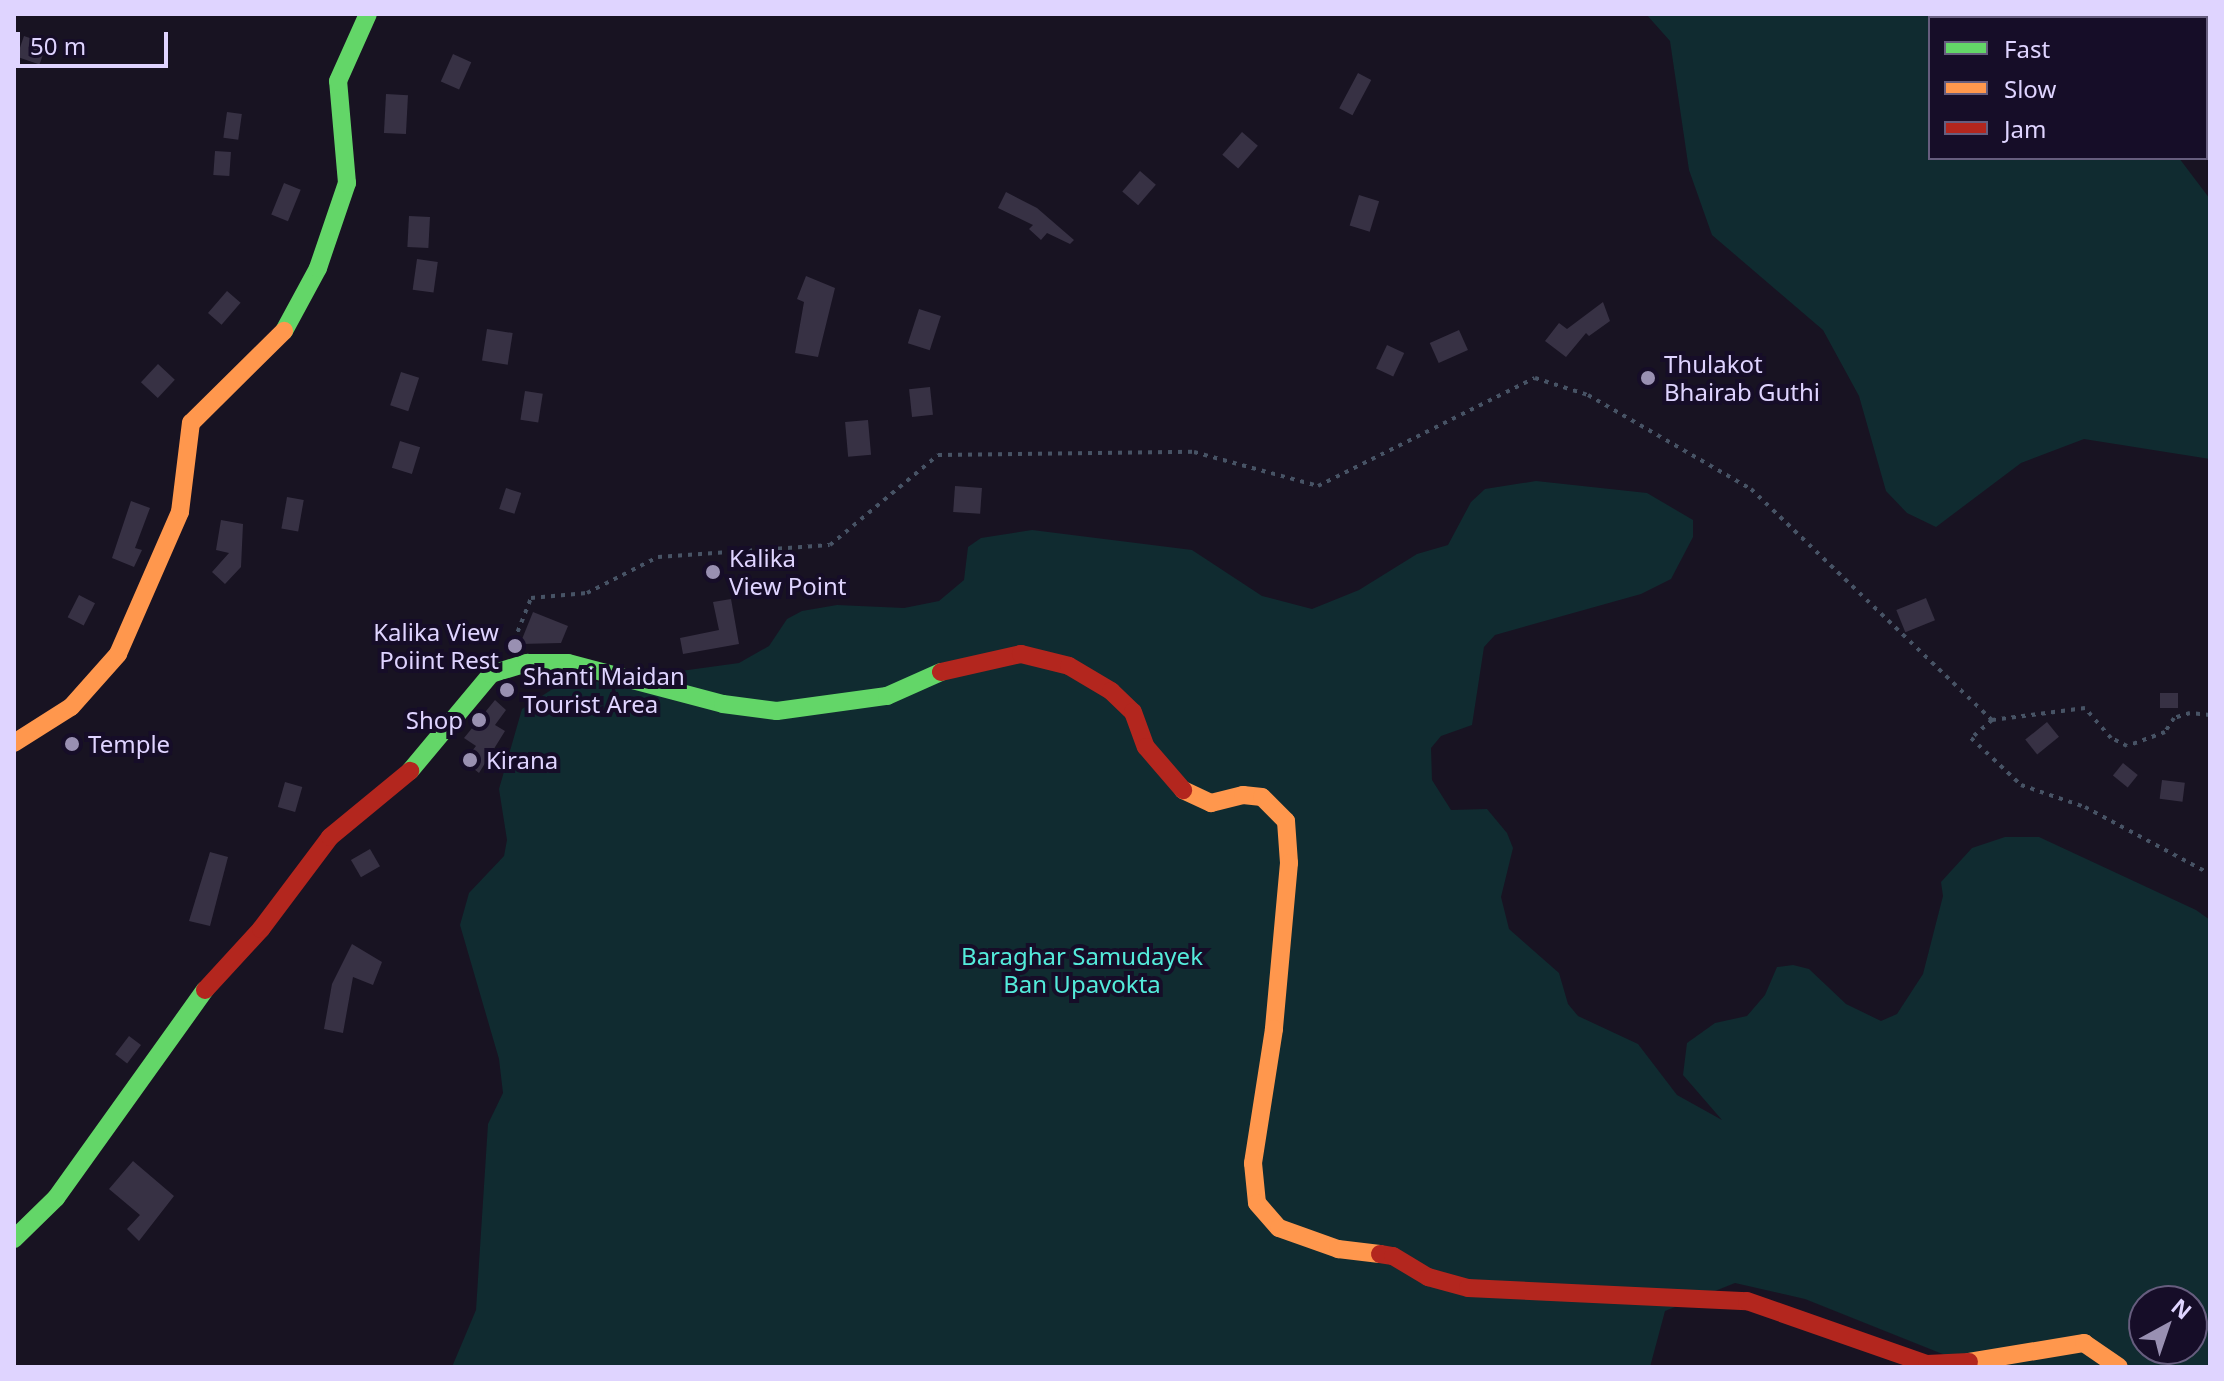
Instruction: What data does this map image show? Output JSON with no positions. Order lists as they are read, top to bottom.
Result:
{
  "parks": ["Baraghar Samudayek Ban Upavokta"],
  "places": [
    "Thulakot Bhairab Guthi",
    "Kalika View Point",
    "Kalika View Poiint Rest",
    "Shanti Maidan Tourist Area",
    "Shop",
    "Temple",
    "Kirana"
  ],
  "legend": ["Fast", "Slow", "Jam"],
  "scale_bar": "50 m",
  "north": "top right"
}
